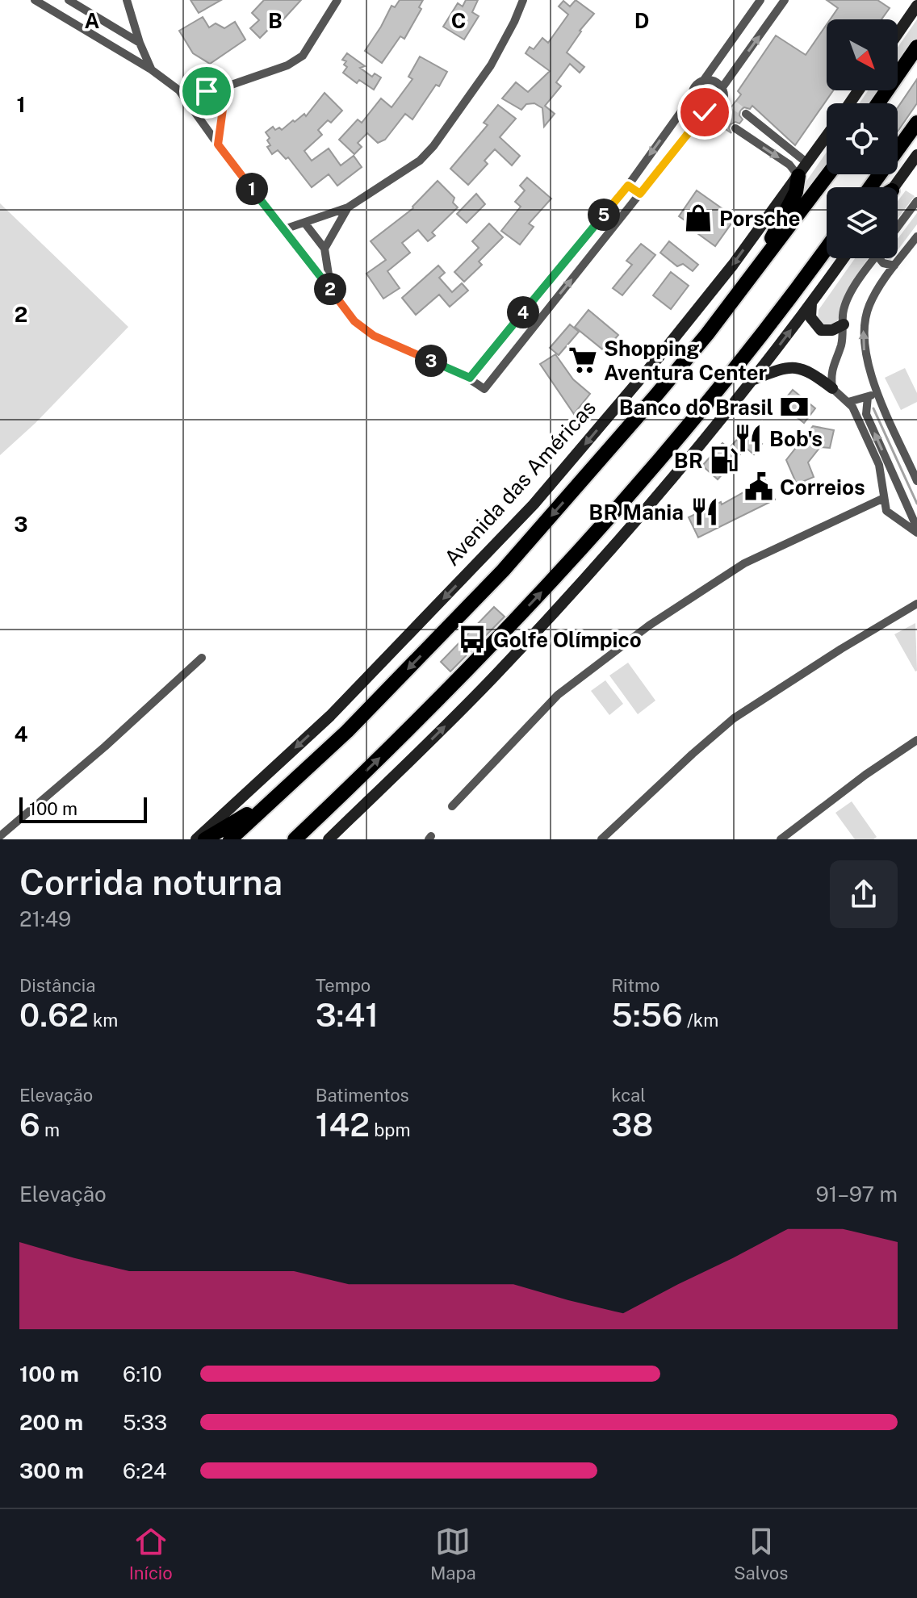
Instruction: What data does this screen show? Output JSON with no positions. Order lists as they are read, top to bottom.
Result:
{
  "streets": {
    "main road": ["Avenida das Américas"]
  },
  "places": {
    "shop": ["Porsche"],
    "supermarket": ["Shopping Aventura Center"],
    "bank": ["Banco do Brasil"],
    "restaurant": ["Bob's", "BR Mania"],
    "fuel station": ["BR"],
    "public building": ["Correios"],
    "bus stop": ["Golfe Olímpico"]
  },
  "scale_bar": "100 m",
  "north": "bottom right",
  "page": {
    "pins": [
      "1",
      "5",
      "2",
      "4",
      "3"
    ],
    "scale": "100 m",
    "heading": ["Corrida noturna", "21:49"],
    "stats": [
      ["Distância", "0.62 km"],
      ["Tempo", "3:41"],
      ["Ritmo", "5:56 /km"],
      ["Elevação", "6 m"],
      ["Batimentos", "142 bpm"],
      ["kcal", "38"]
    ],
    "chart": ["Elevação", "91–97 m"],
    "list": [
      {
        "name": "100 m",
        "note": "6:10"
      },
      {
        "name": "200 m",
        "note": "5:33"
      },
      {
        "name": "300 m",
        "note": "6:24"
      }
    ],
    "tabs": ["Início", "Mapa", "Salvos"]
  },
  "grid": {
    "columns": [
      "A",
      "B",
      "C",
      "D"
    ],
    "rows": [
      "1",
      "2",
      "3",
      "4"
    ]
  }
}
